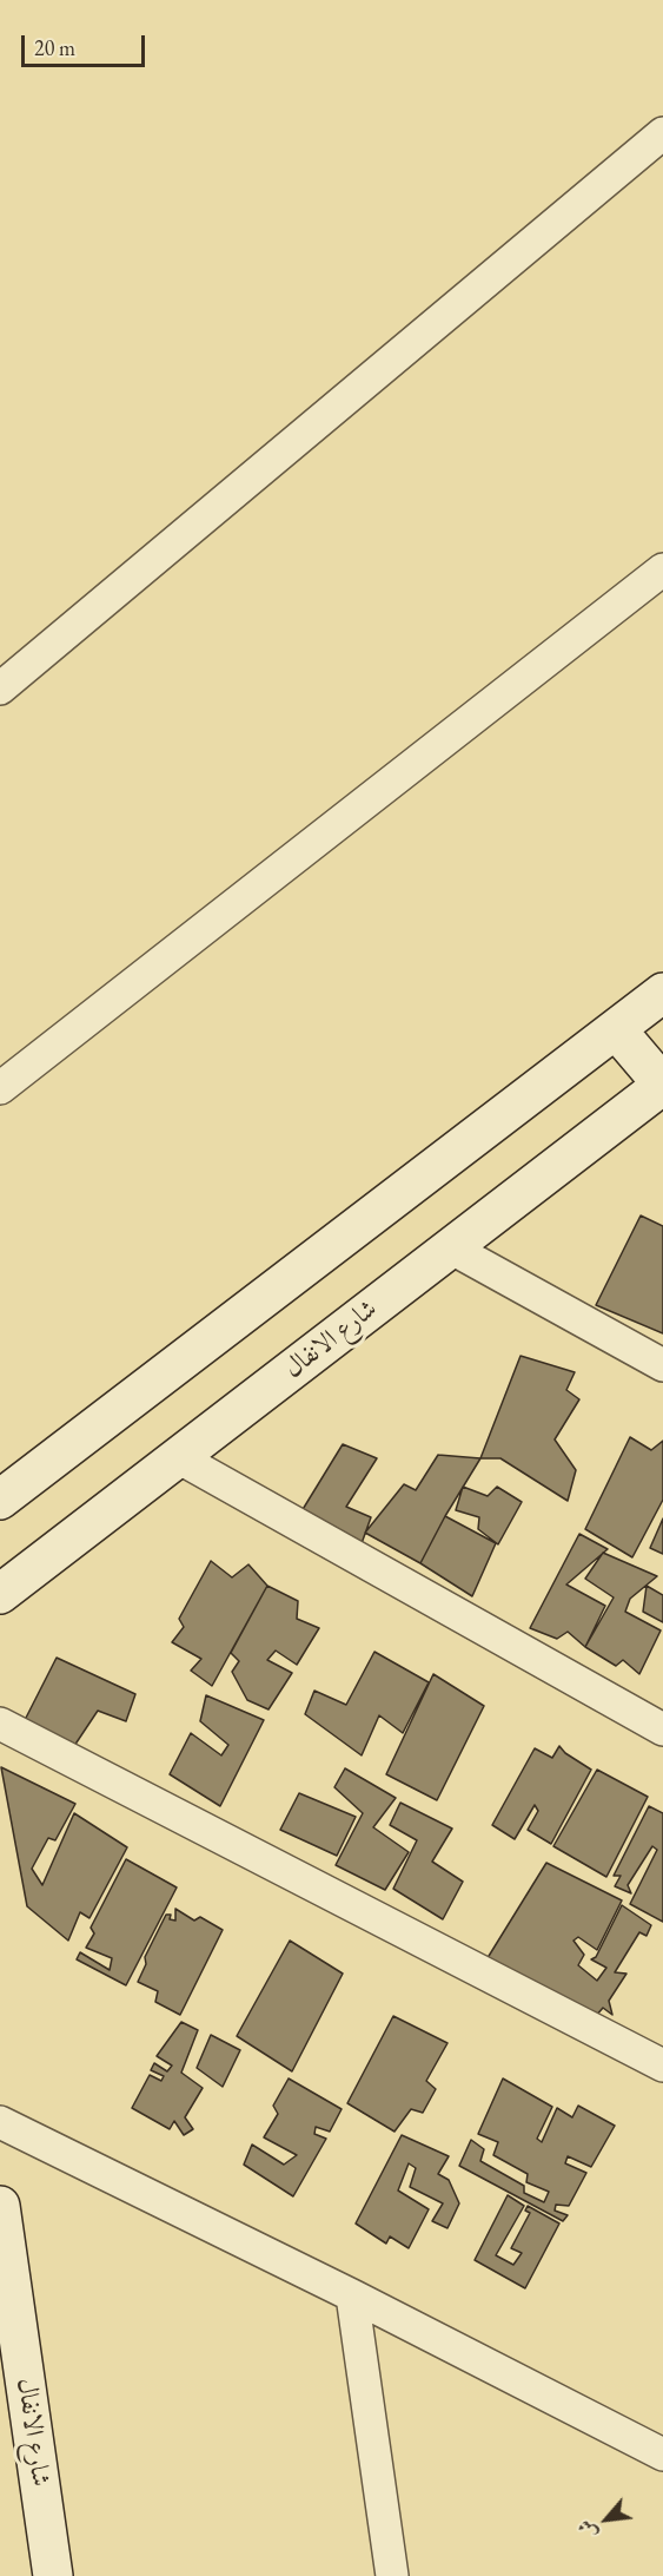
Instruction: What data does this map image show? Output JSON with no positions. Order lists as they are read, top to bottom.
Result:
{
  "streets": {
    "main road": ["شارع الانفال"]
  },
  "scale_bar": "20 m",
  "north": "bottom left"
}
